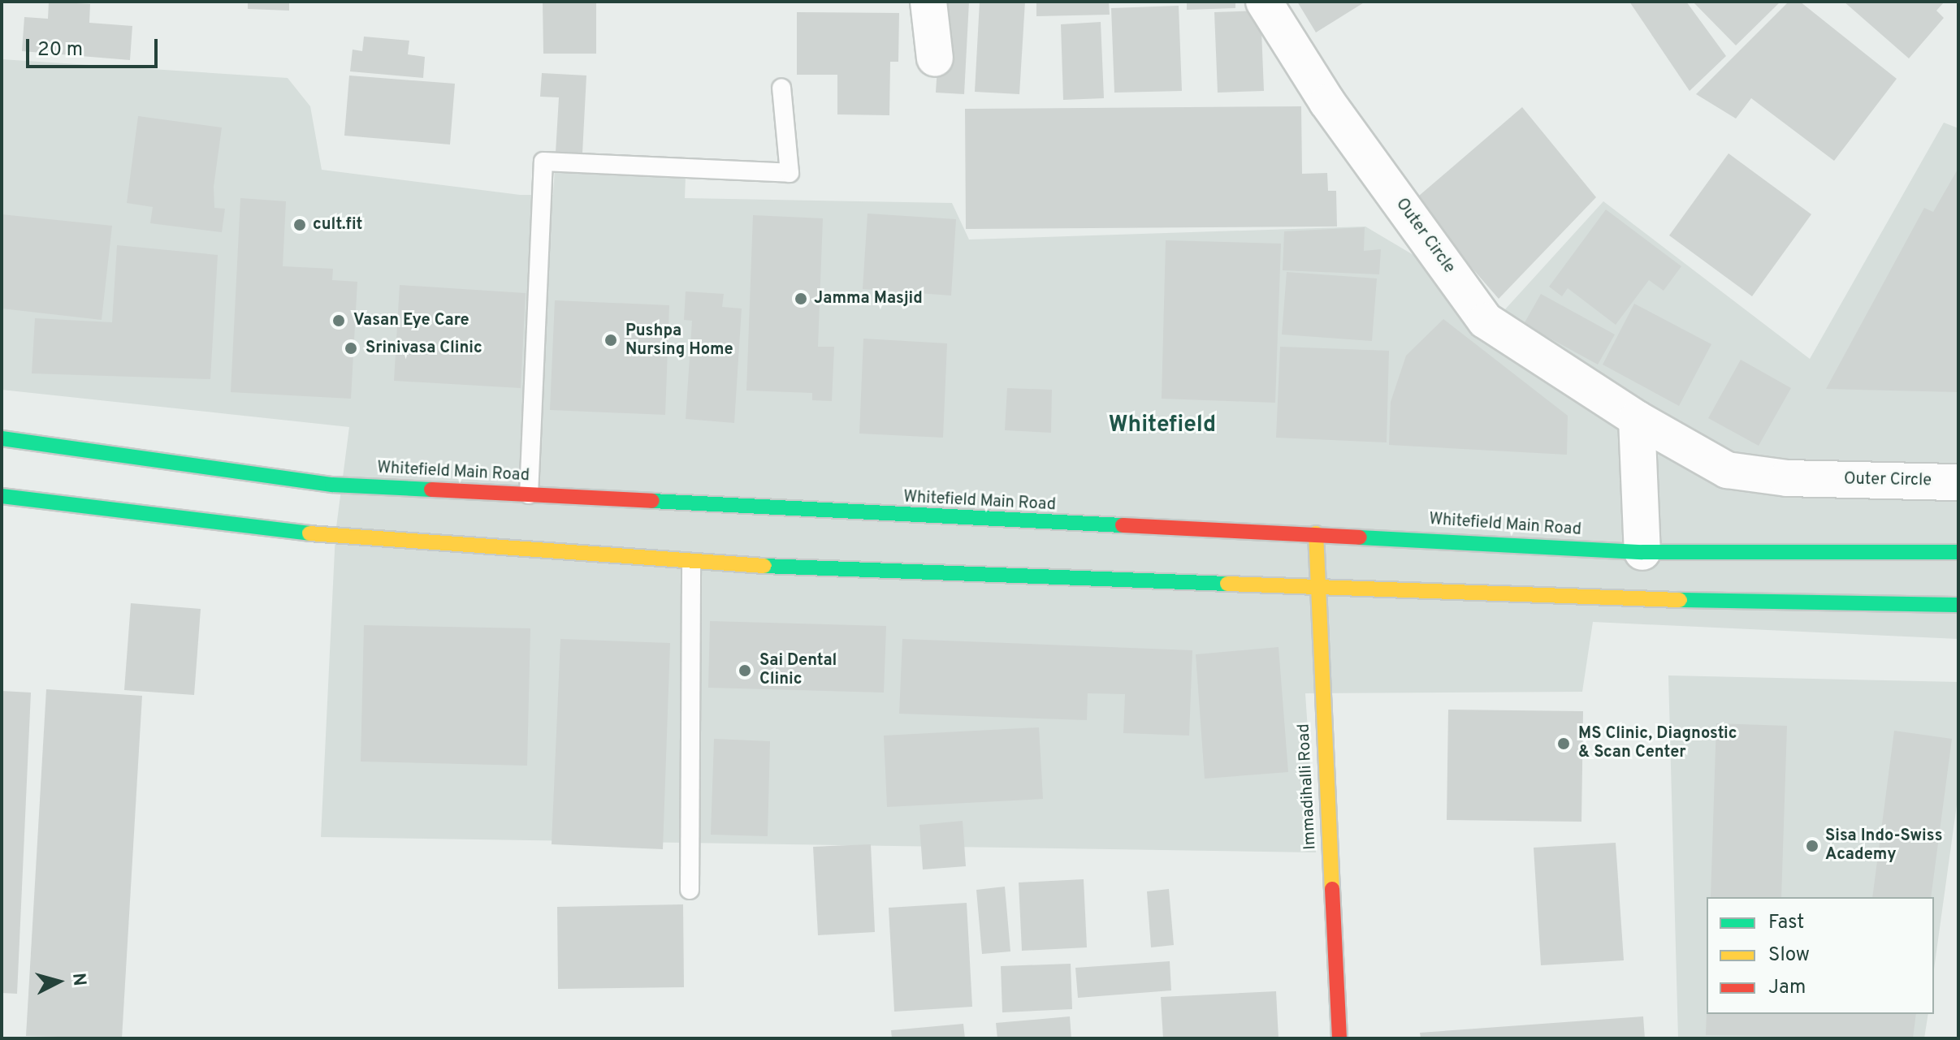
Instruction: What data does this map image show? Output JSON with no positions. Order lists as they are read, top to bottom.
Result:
{
  "streets": {
    "main road": ["Whitefield Main Road", "Immadihalli Road"],
    "street": ["Outer Circle"]
  },
  "crossings": [
    ["Whitefield Main Road", "Immadihalli Road"]
  ],
  "districts": ["Whitefield"],
  "places": [
    "cult.fit",
    "Jamma Masjid",
    "Vasan Eye Care",
    "Pushpa Nursing Home",
    "Srinivasa Clinic",
    "Sai Dental Clinic",
    "MS Clinic, Diagnostic & Scan Center",
    "Sisa Indo-Swiss Academy"
  ],
  "legend": ["Fast", "Slow", "Jam"],
  "scale_bar": "20 m",
  "north": "right"
}
